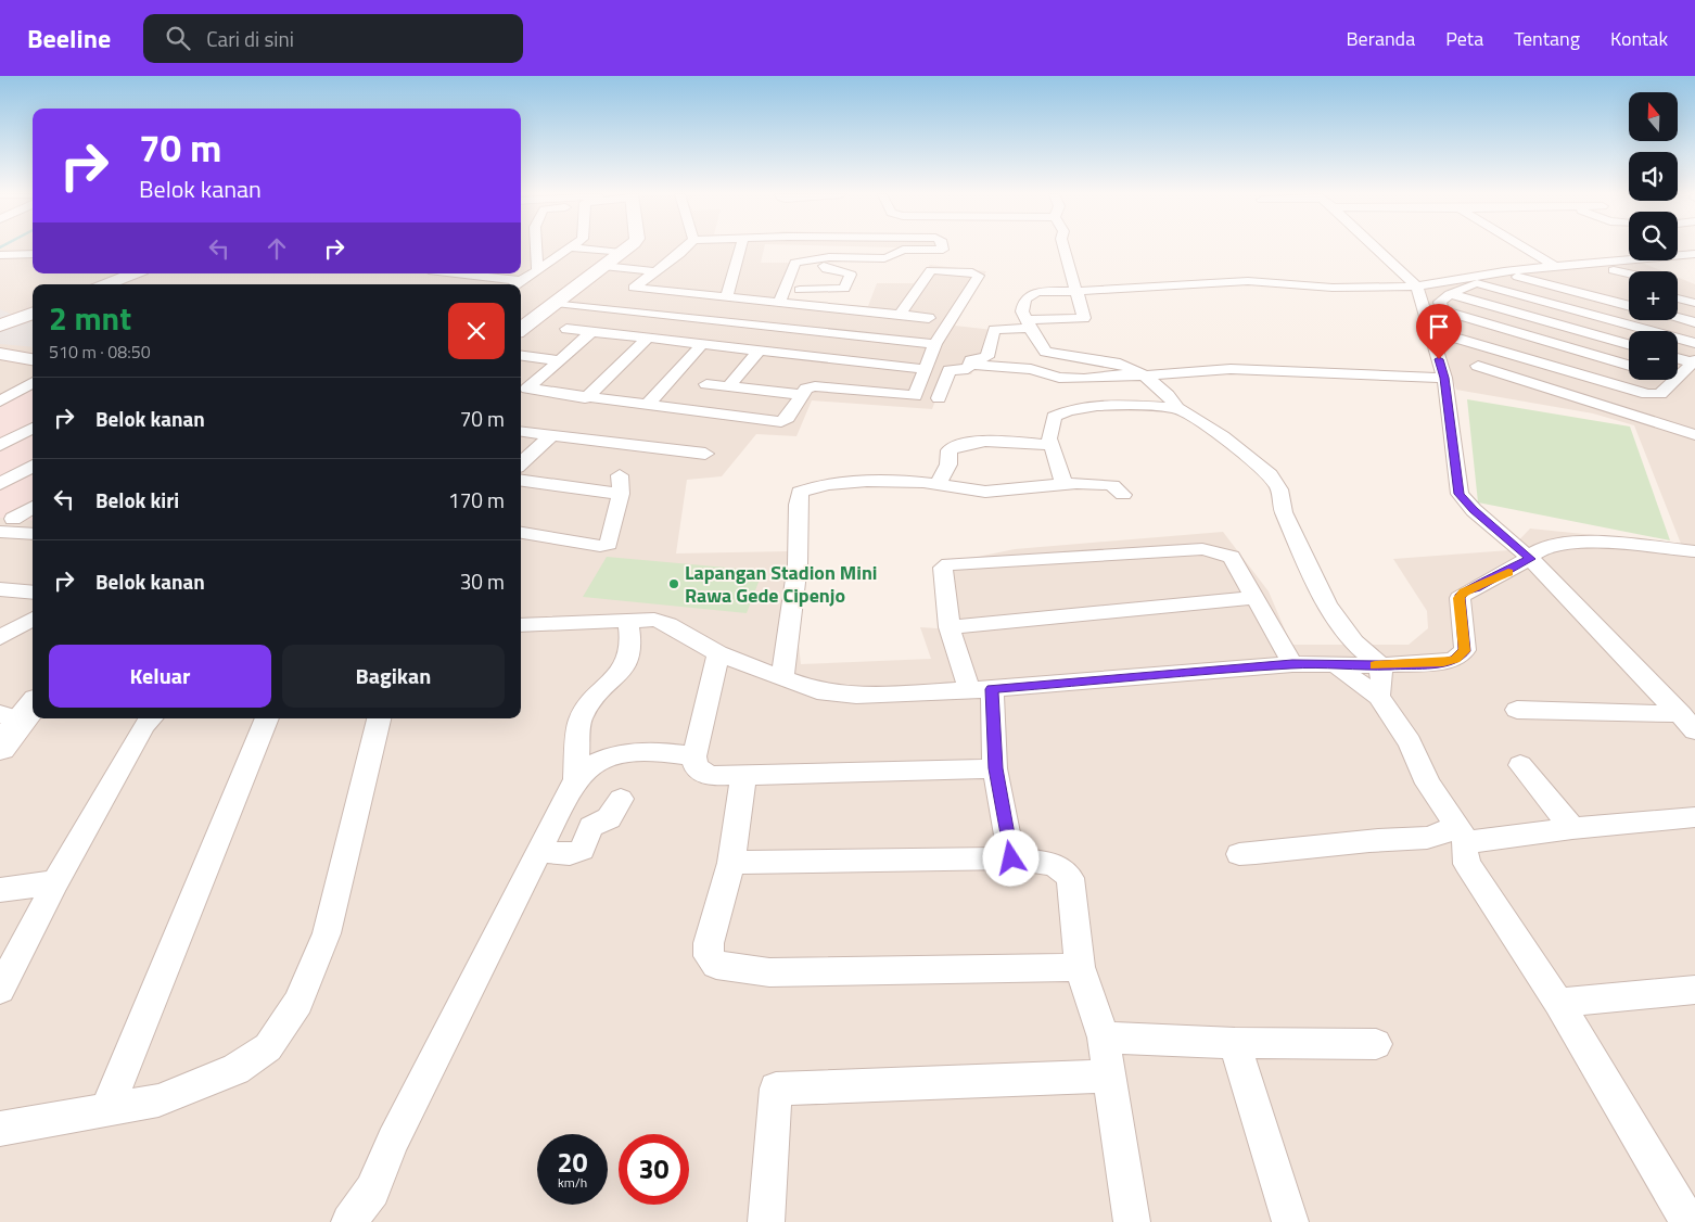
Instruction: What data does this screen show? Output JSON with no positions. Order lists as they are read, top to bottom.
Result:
{
  "places": ["Lapangan Stadion Mini Rawa Gede Cipenjo"],
  "north": "top",
  "page": {
    "header": "Beeline",
    "search": "Cari di sini",
    "nav": [
      "Beranda",
      "Peta",
      "Tentang",
      "Kontak"
    ],
    "map_buttons": ["+", "−"],
    "turn": ["70 m", "Belok kanan"],
    "heading": ["2 mnt", "510 m · 08:50"],
    "list": [
      {
        "name": "Belok kanan",
        "value": "70 m"
      },
      {
        "name": "Belok kiri",
        "value": "170 m"
      },
      {
        "name": "Belok kanan",
        "value": "30 m"
      }
    ],
    "buttons": ["Keluar", "Bagikan"],
    "speed": "20 km/h",
    "limit": "30"
  }
}
